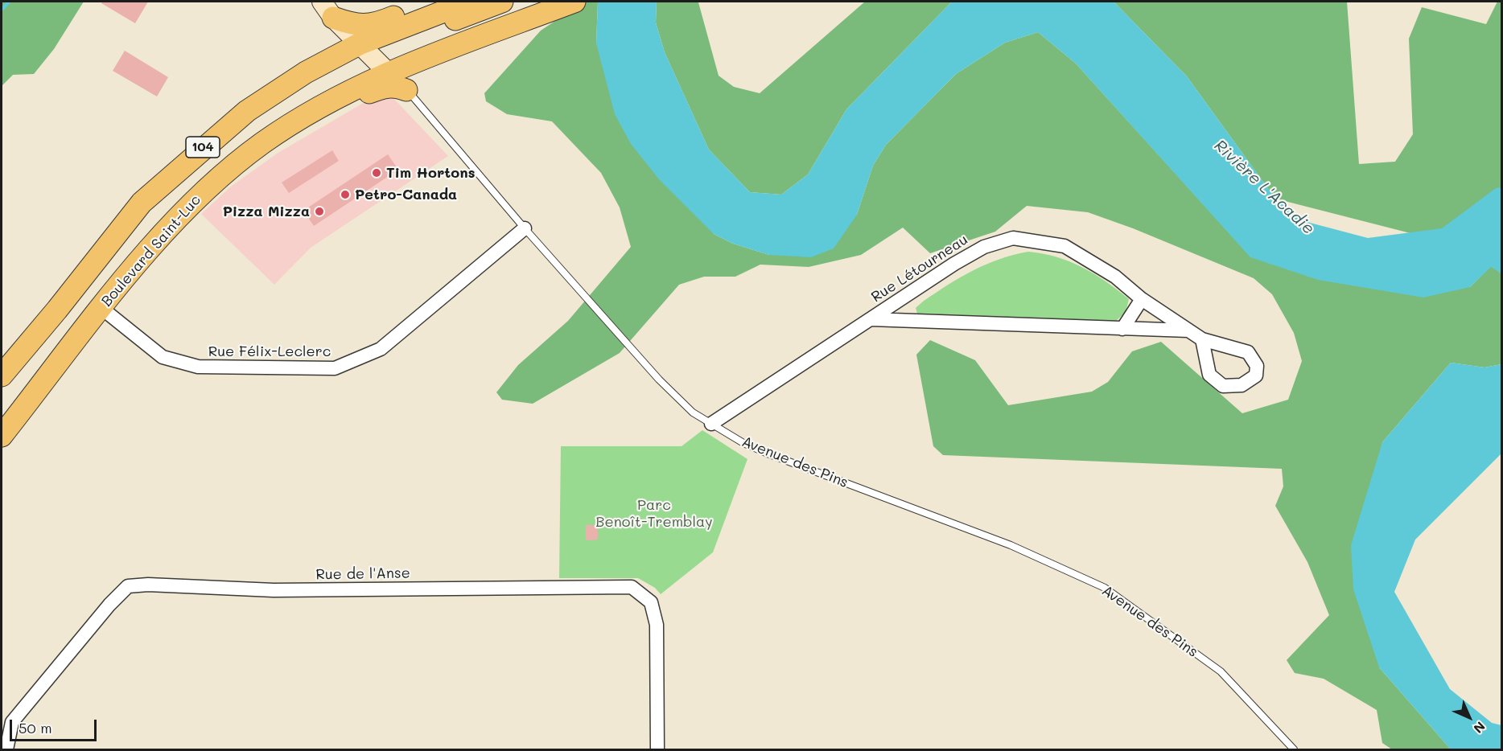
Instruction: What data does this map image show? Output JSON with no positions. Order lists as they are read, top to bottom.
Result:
{
  "streets": {
    "main road": ["104", "Boulevard Saint-Luc"],
    "street": ["Rue Létourneau", "Rue Félix-Leclerc", "Rue de l'Anse"],
    "lane": ["Avenue des Pins"]
  },
  "crossings": [
    ["104", "Avenue des Pins"],
    ["Boulevard Saint-Luc", "Rue Félix-Leclerc"],
    ["Rue Létourneau", "Avenue des Pins"],
    ["Rue Félix-Leclerc", "Avenue des Pins"]
  ],
  "water": ["Rivière L'Acadie"],
  "parks": ["Parc Benoît-Tremblay"],
  "places": ["Tim Hortons", "Petro-Canada", "Pizza Mizza"],
  "scale_bar": "50 m",
  "north": "bottom right"
}
